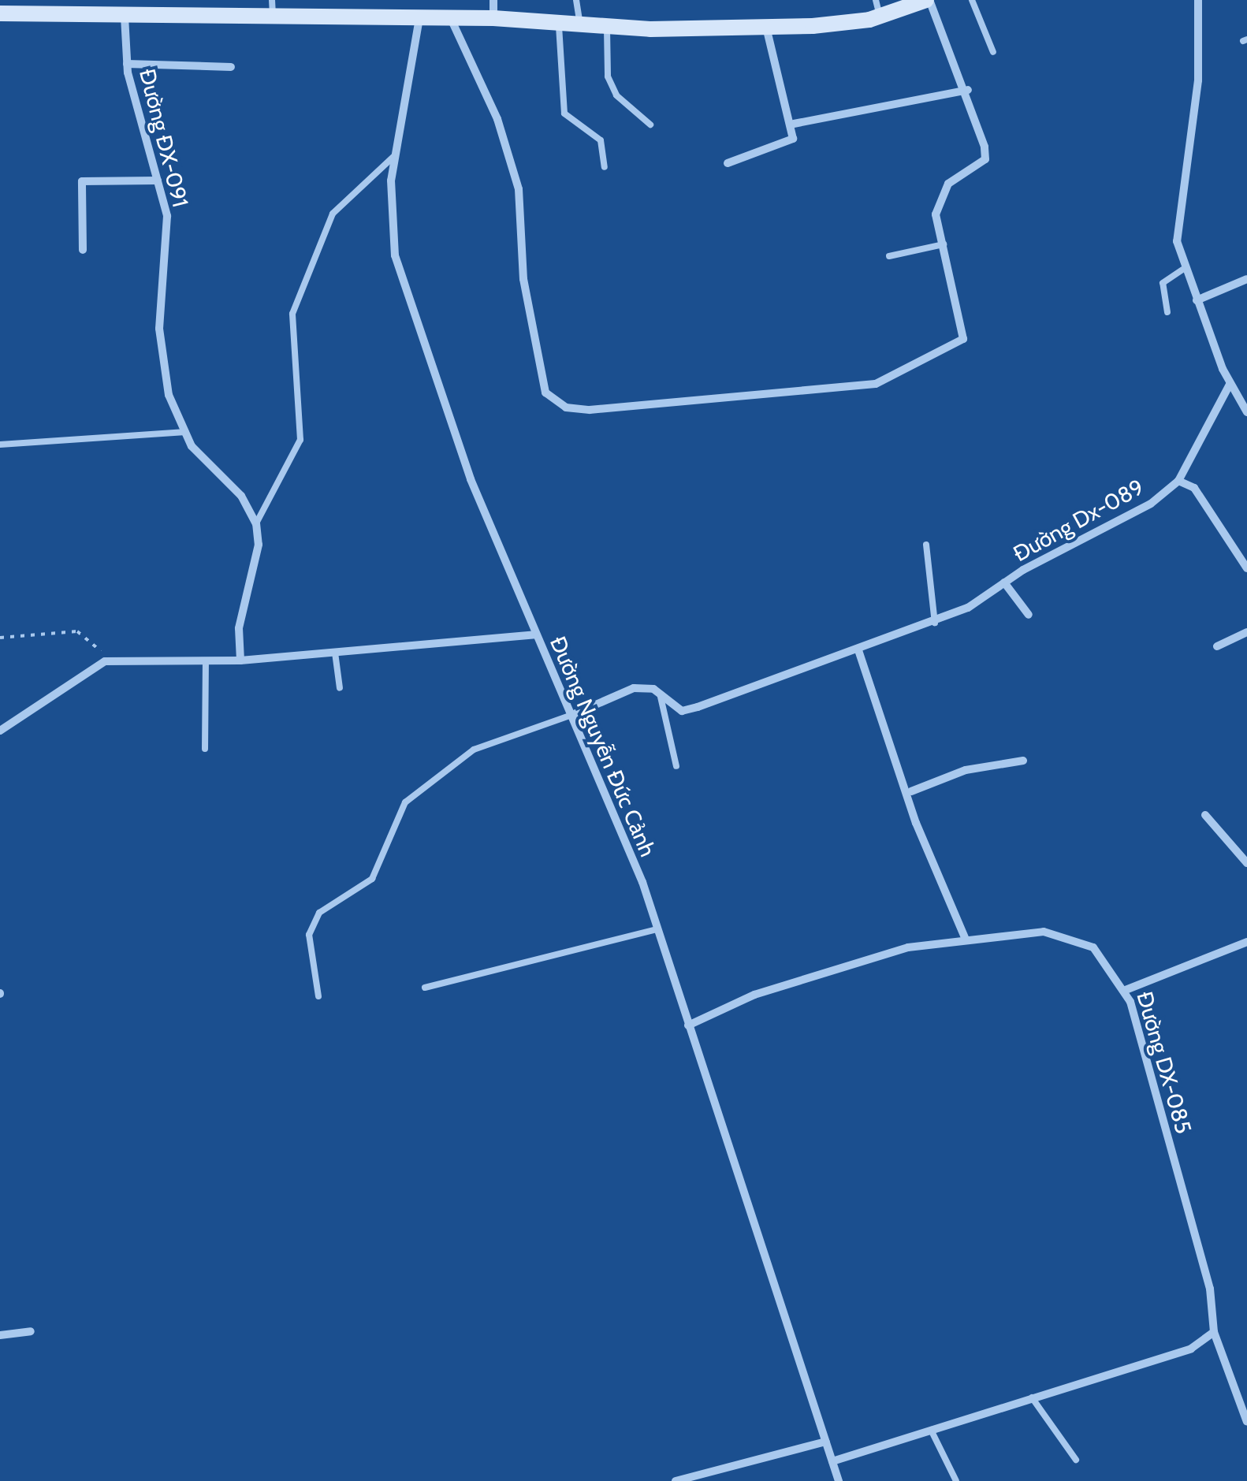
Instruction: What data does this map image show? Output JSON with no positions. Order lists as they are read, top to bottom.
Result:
{
  "streets": {
    "street": [
      "Đường ĐX-091",
      "Đường Dx-089",
      "Đường Nguyễn Đức Cảnh",
      "Đường DX-085"
    ]
  },
  "crossings": [
    ["Đường Dx-089", "Đường Nguyễn Đức Cảnh"],
    ["Đường Nguyễn Đức Cảnh", "Đường DX-085"]
  ]
}
